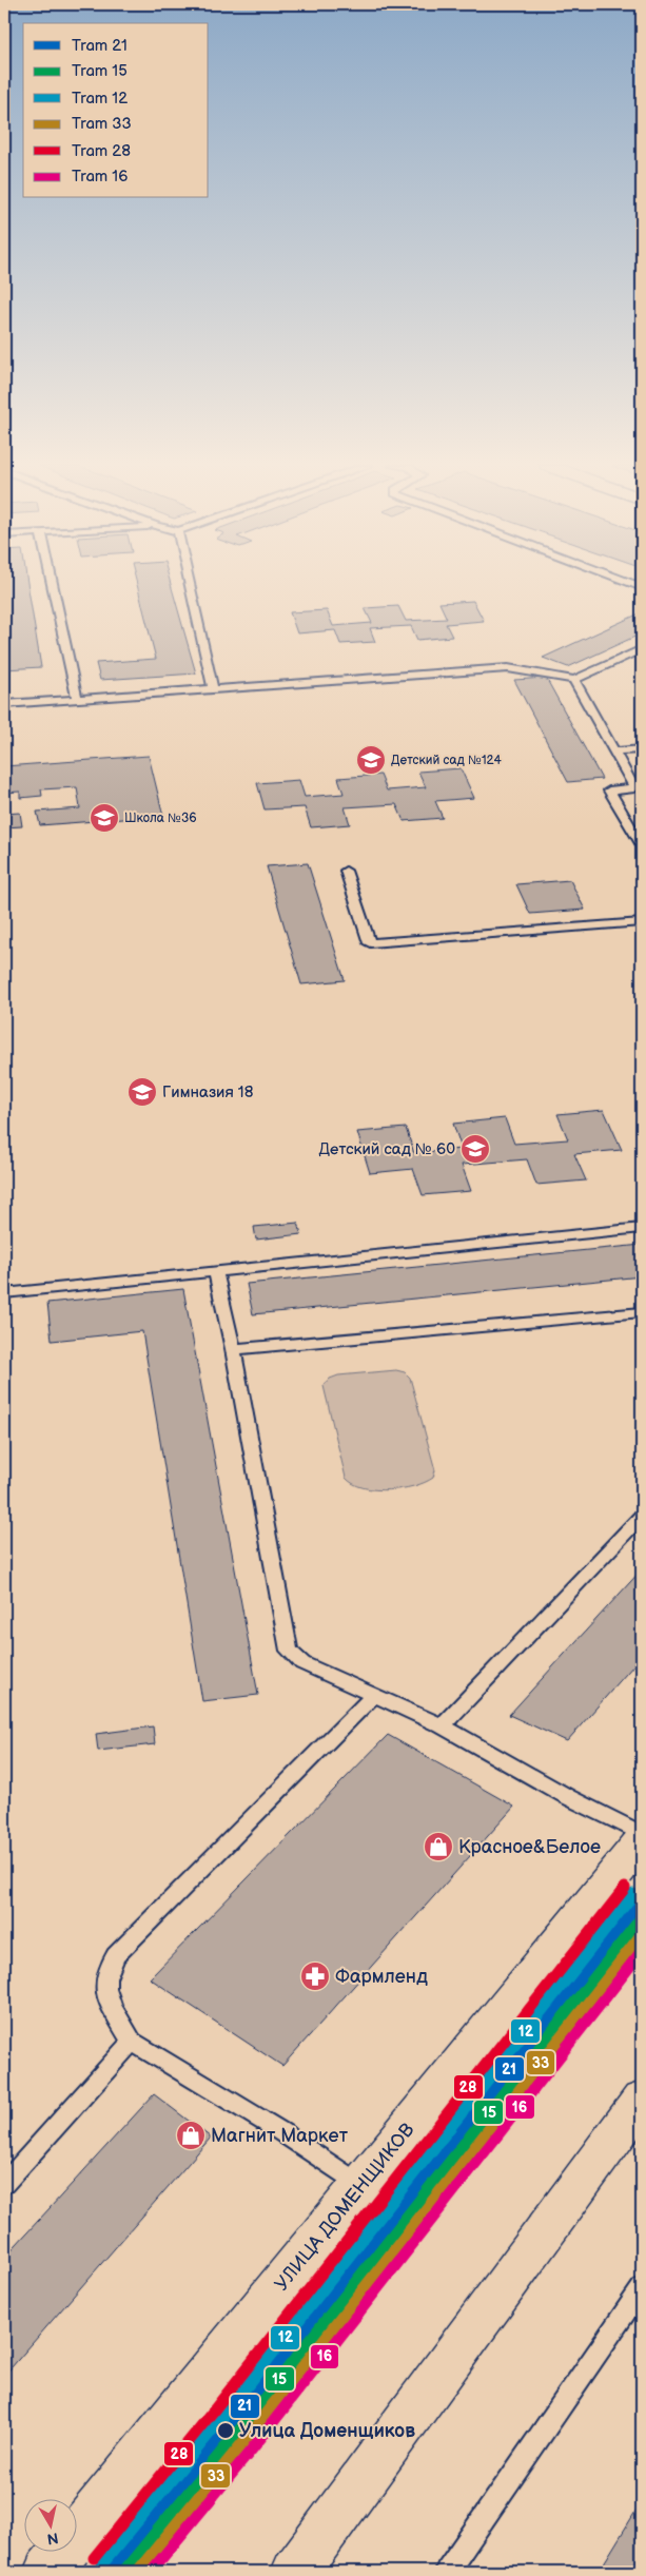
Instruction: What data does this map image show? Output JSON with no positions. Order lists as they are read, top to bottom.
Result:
{
  "streets": {
    "main road": ["УЛИЦА ДОМЕНЩИКОВ"]
  },
  "places": {
    "school or university": [
      "Детский сад №124",
      "Школа №36",
      "Гимназия 18",
      "Детский сад № 60"
    ],
    "shop": ["Красное&Белое", "Магнит Маркет"],
    "pharmacy": ["Фармленд"],
    "other": ["Улица Доменщиков"]
  },
  "lines": [
    "tram line 28",
    "tram line 12",
    "tram line 21",
    "tram line 15",
    "tram line 33",
    "tram line 16"
  ],
  "legend": [
    "Tram 21",
    "Tram 15",
    "Tram 12",
    "Tram 33",
    "Tram 28",
    "Tram 16"
  ],
  "north": "bottom"
}
